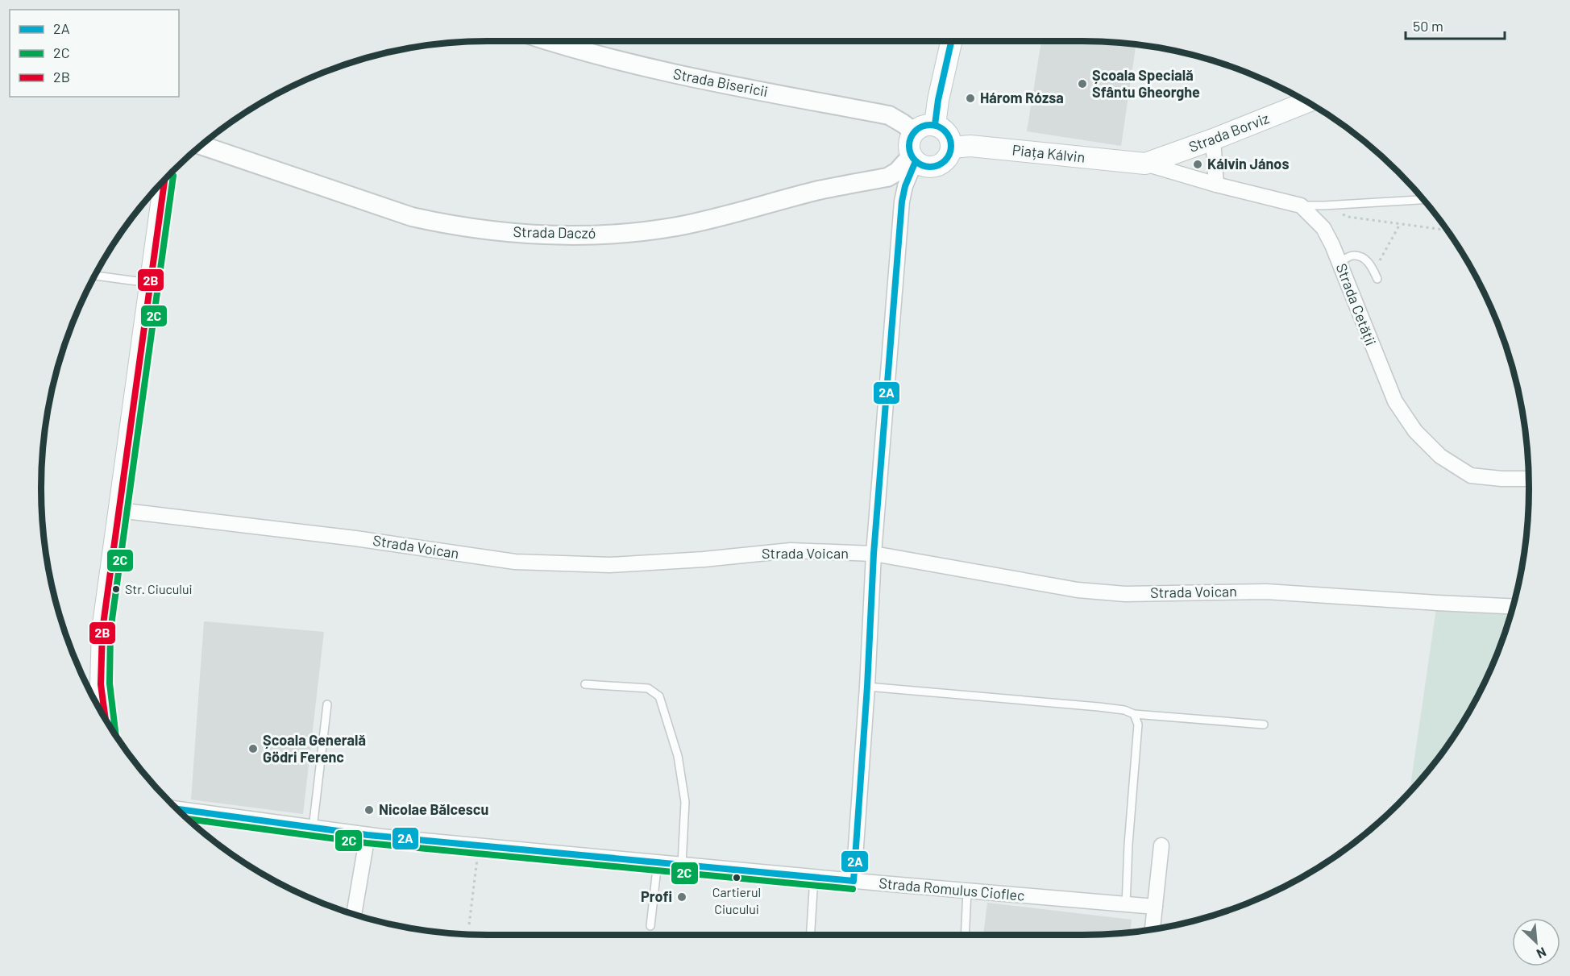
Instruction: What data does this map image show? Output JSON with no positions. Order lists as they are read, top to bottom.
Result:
{
  "streets": {
    "main road": ["Strada Borviz", "Piața Kálvin"],
    "street": [
      "Strada Bisericii",
      "Strada Daczó",
      "Strada Cetății",
      "Strada Voican",
      "Strada Romulus Cioflec"
    ]
  },
  "crossings": [
    ["Strada Bisericii", "Piața Kálvin"],
    ["Strada Bisericii", "Strada Daczó"],
    ["Strada Borviz", "Piața Kálvin"],
    ["Piața Kálvin", "Strada Daczó"]
  ],
  "places": [
    "Școala Specială Sfântu Gheorghe",
    "Három Rózsa",
    "Kálvin János",
    "Str. Ciucului",
    "Școala Generală Gödri Ferenc",
    "Nicolae Bălcescu",
    "Cartierul Ciucului",
    "Profi"
  ],
  "lines": ["transit line 2A", "transit line 2C", "transit line 2B"],
  "legend": ["2A", "2C", "2B"],
  "scale_bar": "50 m",
  "north": "bottom right"
}
